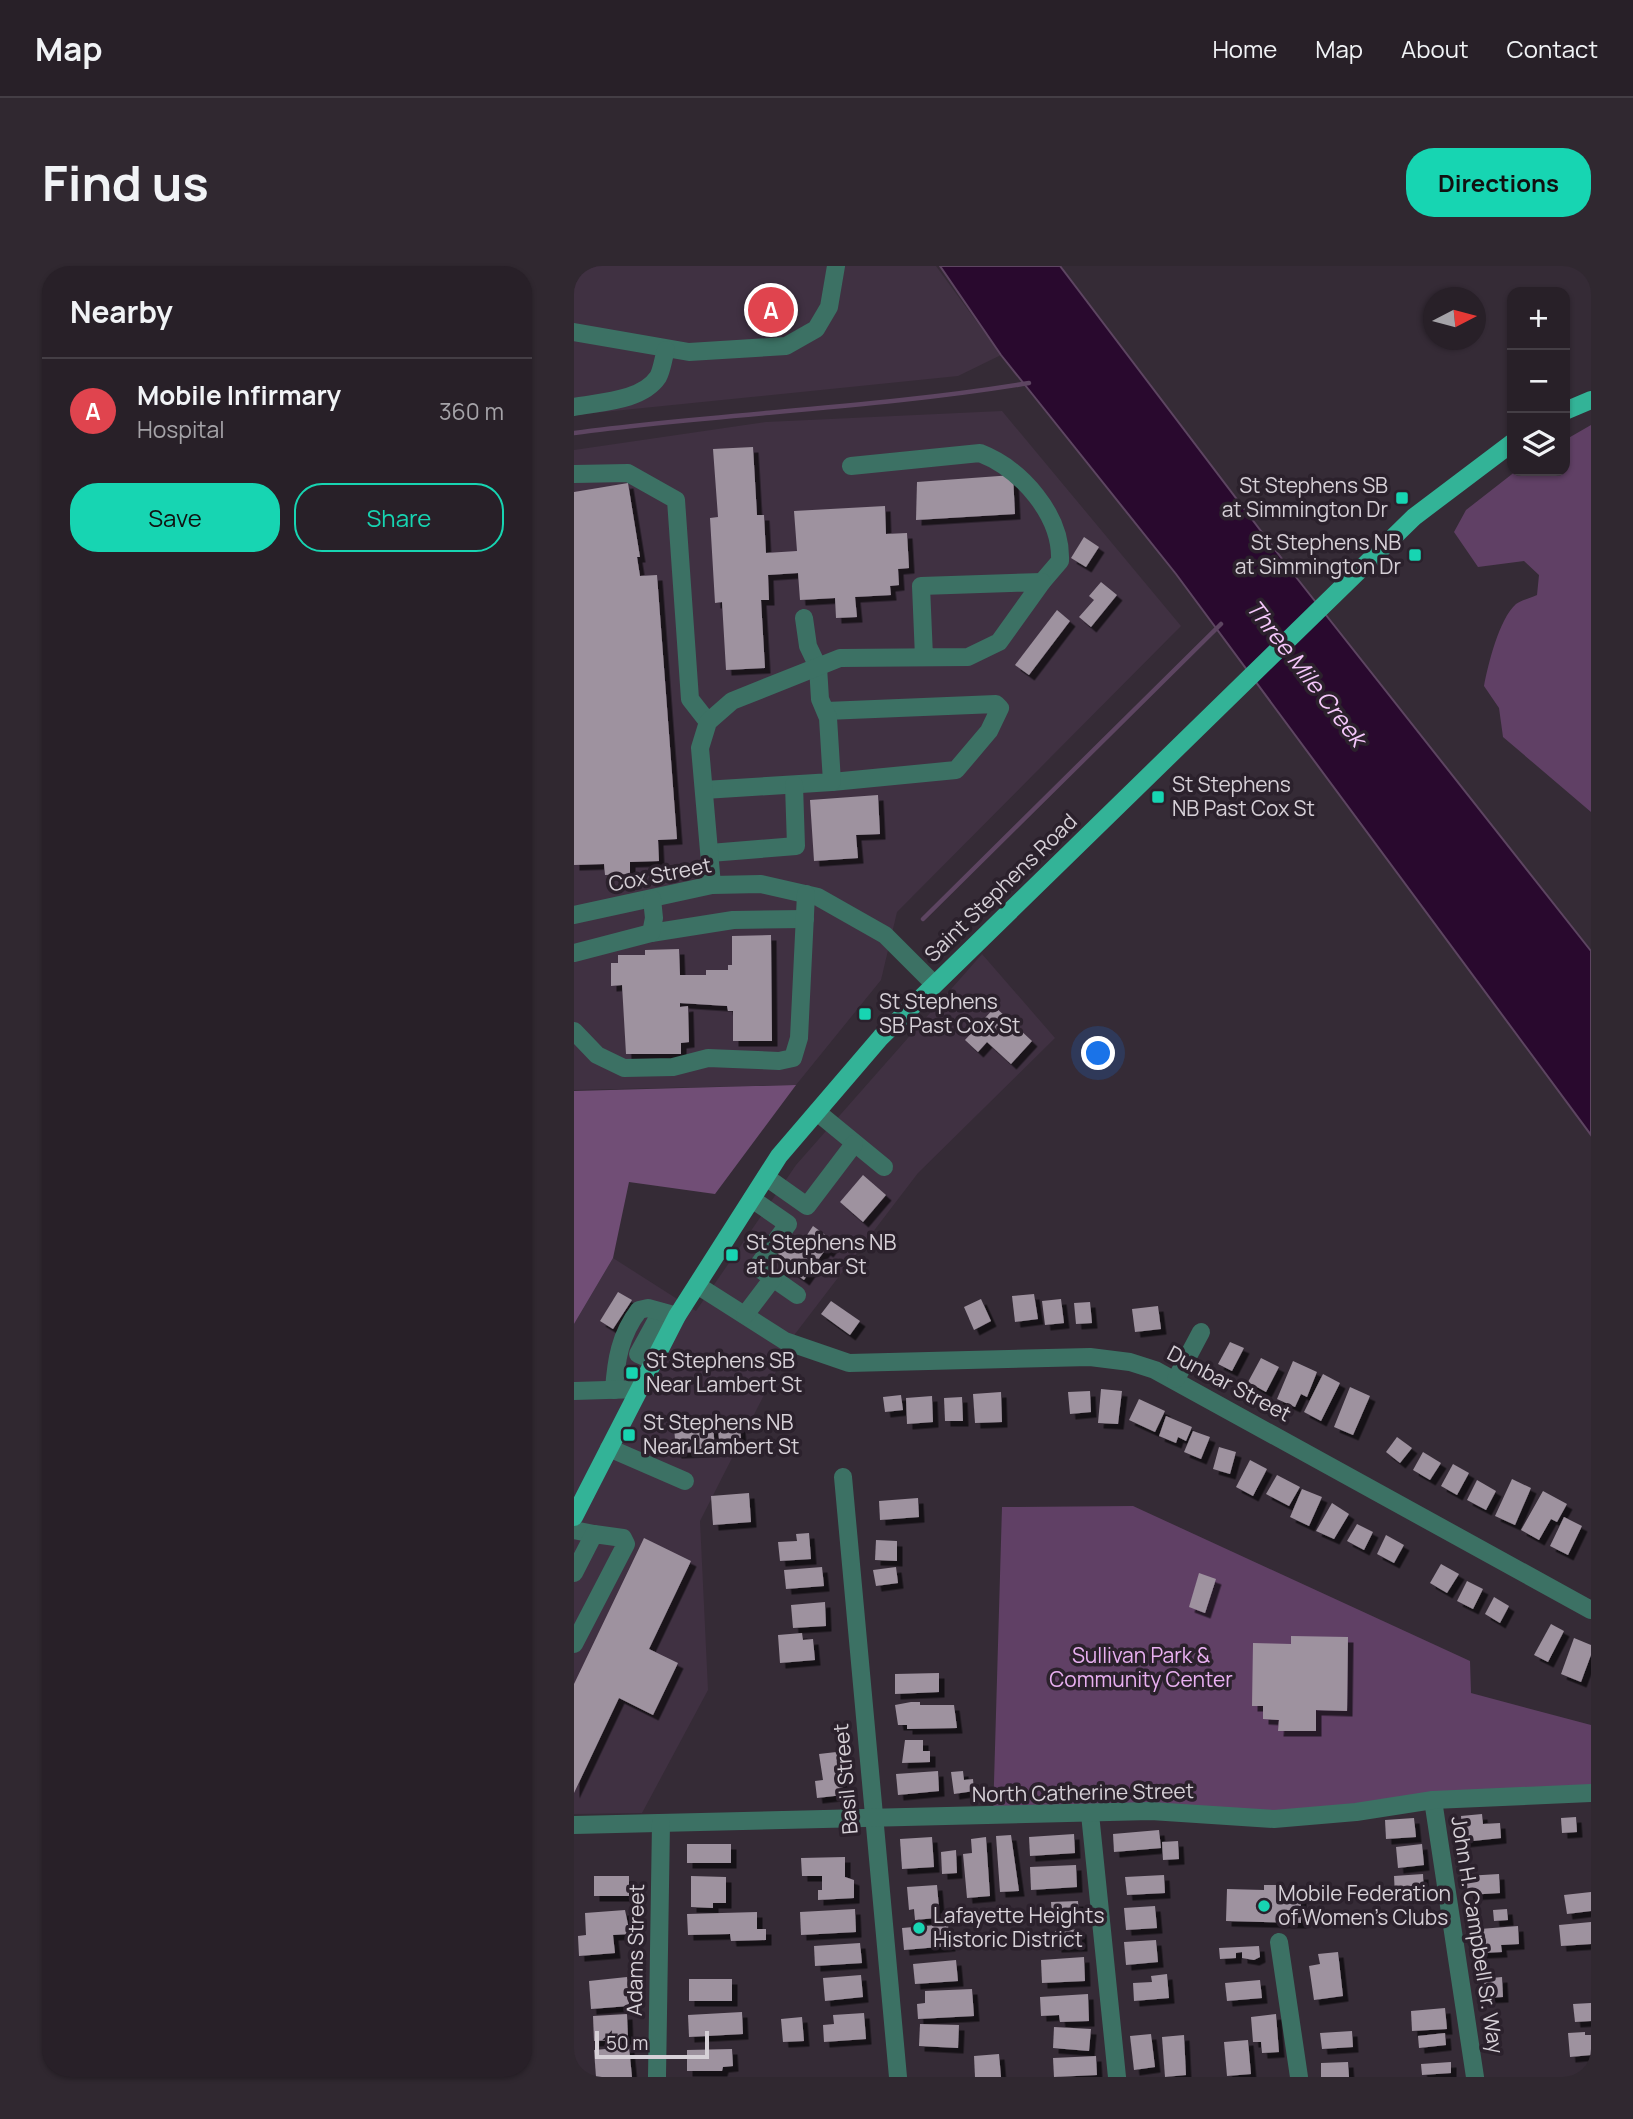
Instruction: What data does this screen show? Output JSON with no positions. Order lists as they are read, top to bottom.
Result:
{
  "streets": {
    "main road": ["Saint Stephens Road"],
    "street": [
      "Cox Street",
      "Dunbar Street",
      "Basil Street",
      "North Catherine Street",
      "John H. Campbell Sr. Way",
      "Adams Street"
    ]
  },
  "crossings": [
    ["Cox Street", "Saint Stephens Road"],
    ["Saint Stephens Road", "Dunbar Street"],
    ["Basil Street", "North Catherine Street"],
    ["North Catherine Street", "John H. Campbell Sr. Way"],
    ["North Catherine Street", "Adams Street"]
  ],
  "water": ["Three Mile Creek"],
  "parks": ["Sullivan Park & Community Center"],
  "places": {
    "transit": [
      "St Stephens SB at Simmington Dr",
      "St Stephens NB at Simmington Dr",
      "St Stephens NB Past Cox St",
      "St Stephens SB Past Cox St",
      "St Stephens NB at Dunbar St",
      "St Stephens SB Near Lambert St",
      "St Stephens NB Near Lambert St"
    ],
    "other": ["Mobile Federation of Women's Clubs", "Lafayette Heights Historic District"]
  },
  "scale_bar": "50 m",
  "north": "right",
  "page": {
    "header": "Map",
    "nav": [
      "Home",
      "Map",
      "About",
      "Contact"
    ],
    "buttons": [
      "Directions",
      ["Save", "Share"]
    ],
    "title": "Find us",
    "heading": "Nearby",
    "pins": "A",
    "map_buttons": ["+", "−"],
    "list": [
      {
        "mark": "A",
        "name": "Mobile Infirmary",
        "note": "Hospital",
        "value": "360 m"
      }
    ],
    "scale": "50 m"
  }
}
